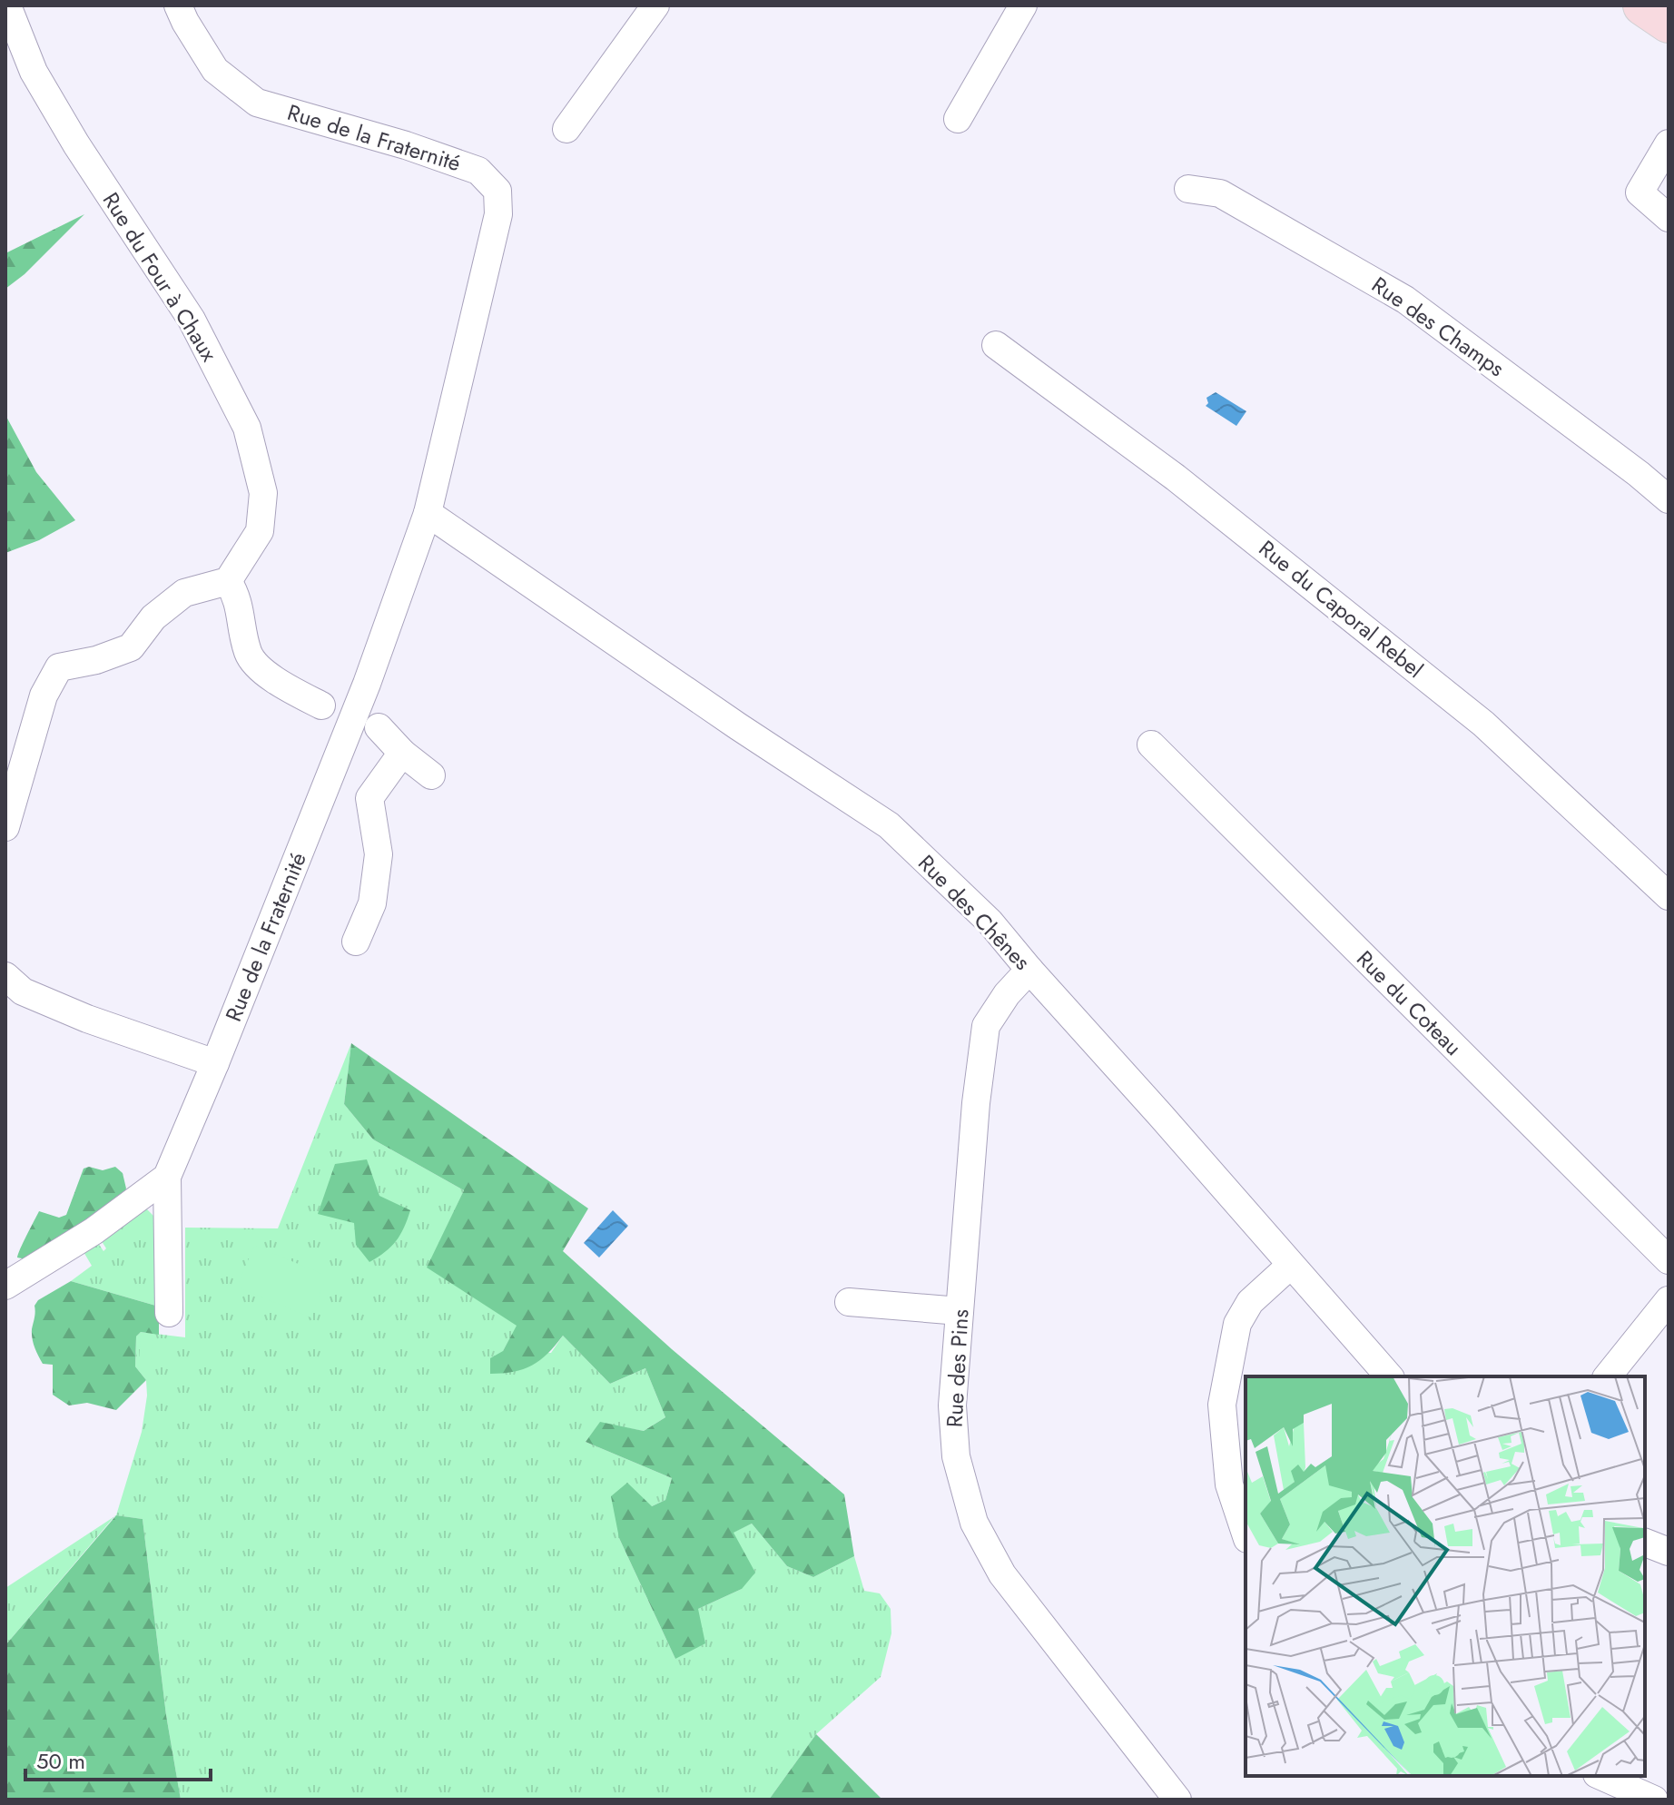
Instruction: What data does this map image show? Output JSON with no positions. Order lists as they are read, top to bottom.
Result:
{
  "streets": {
    "street": [
      "Rue de la Fraternité",
      "Rue du Four à Chaux",
      "Rue des Champs",
      "Rue du Caporal Rebel",
      "Rue des Chênes",
      "Rue du Coteau",
      "Rue des Pins"
    ]
  },
  "crossings": [
    ["Rue de la Fraternité", "Rue des Chênes"],
    ["Rue des Chênes", "Rue des Pins"]
  ],
  "scale_bar": "50 m"
}
